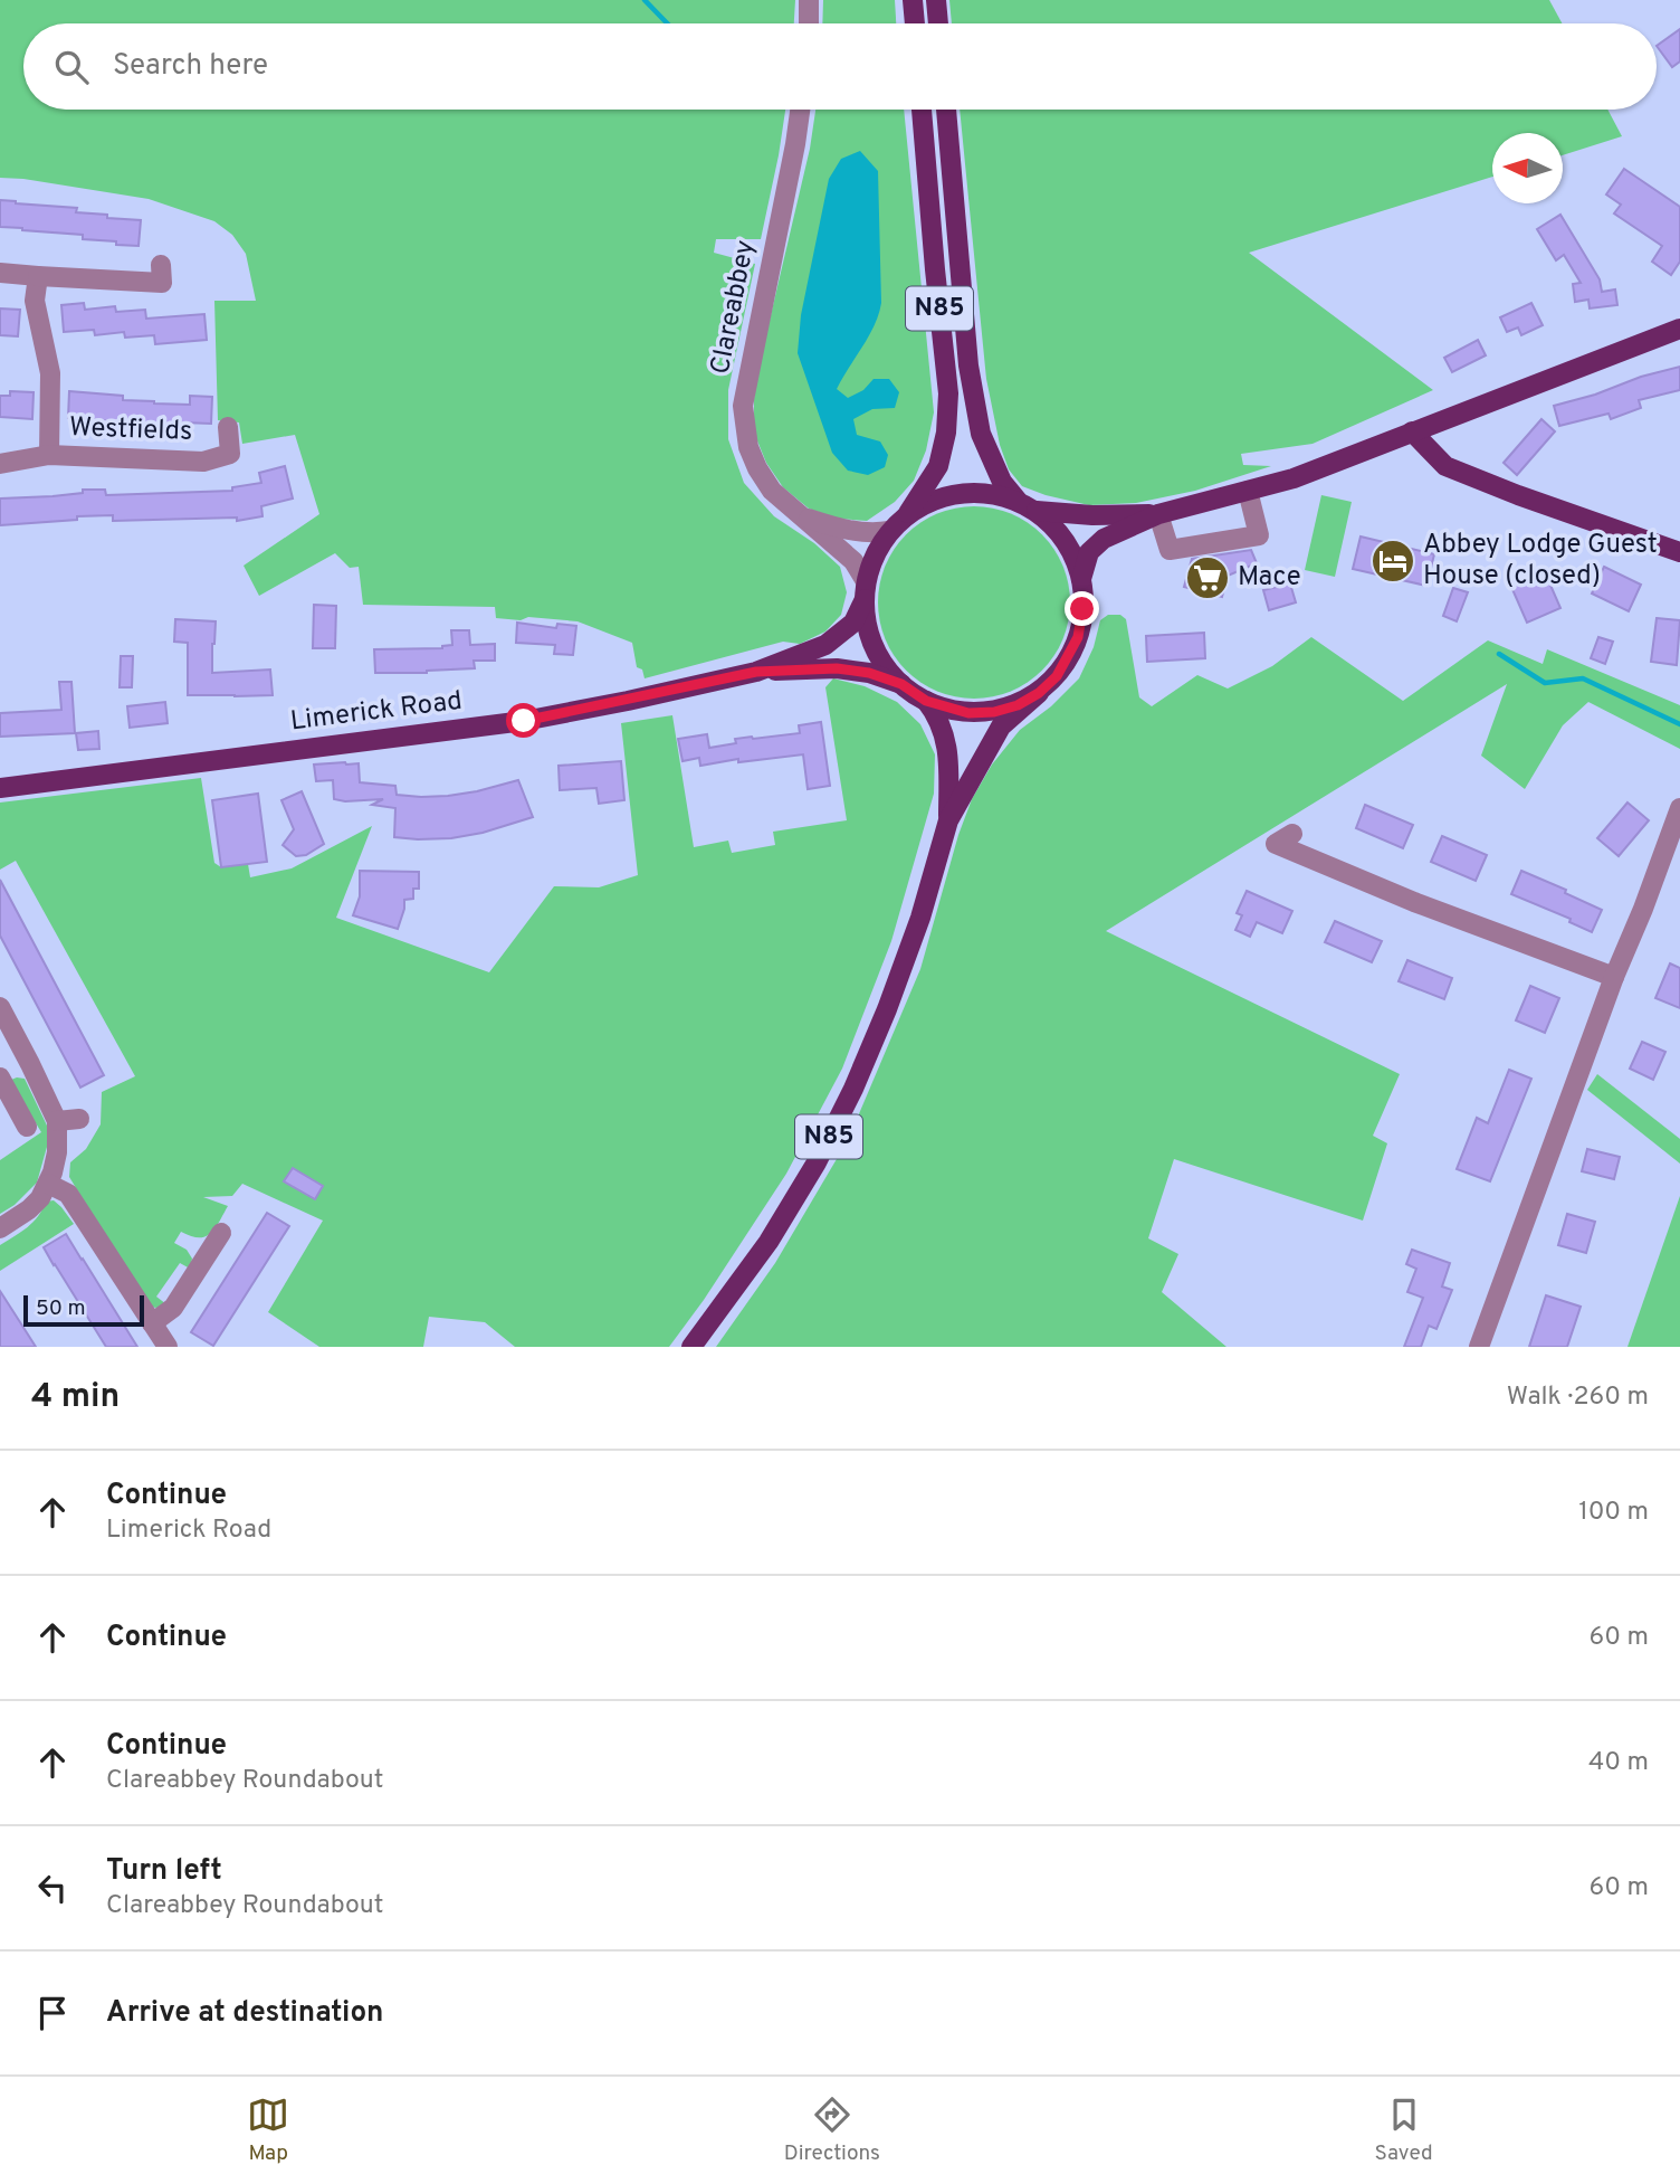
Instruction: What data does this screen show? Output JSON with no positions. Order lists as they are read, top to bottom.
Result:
{
  "streets": {
    "main road": ["N85", "Limerick Road"],
    "street": ["Clareabbey", "Westfields"]
  },
  "crossings": [
    ["Clareabbey", "N85"]
  ],
  "places": {
    "hotel": ["Abbey Lodge Guest House (closed)"],
    "supermarket": ["Mace"]
  },
  "scale_bar": "50 m",
  "north": "left",
  "page": {
    "search": "Search here",
    "scale": "50 m",
    "heading": ["4 min", "Walk · 260 m"],
    "list": [
      ["Continue", "Limerick Road", "100 m"],
      ["Continue", "60 m"],
      ["Continue", "Clareabbey Roundabout", "40 m"],
      ["Turn left", "Clareabbey Roundabout", "60 m"],
      "Arrive at destination"
    ],
    "nav": ["Map", "Directions", "Saved"]
  }
}
